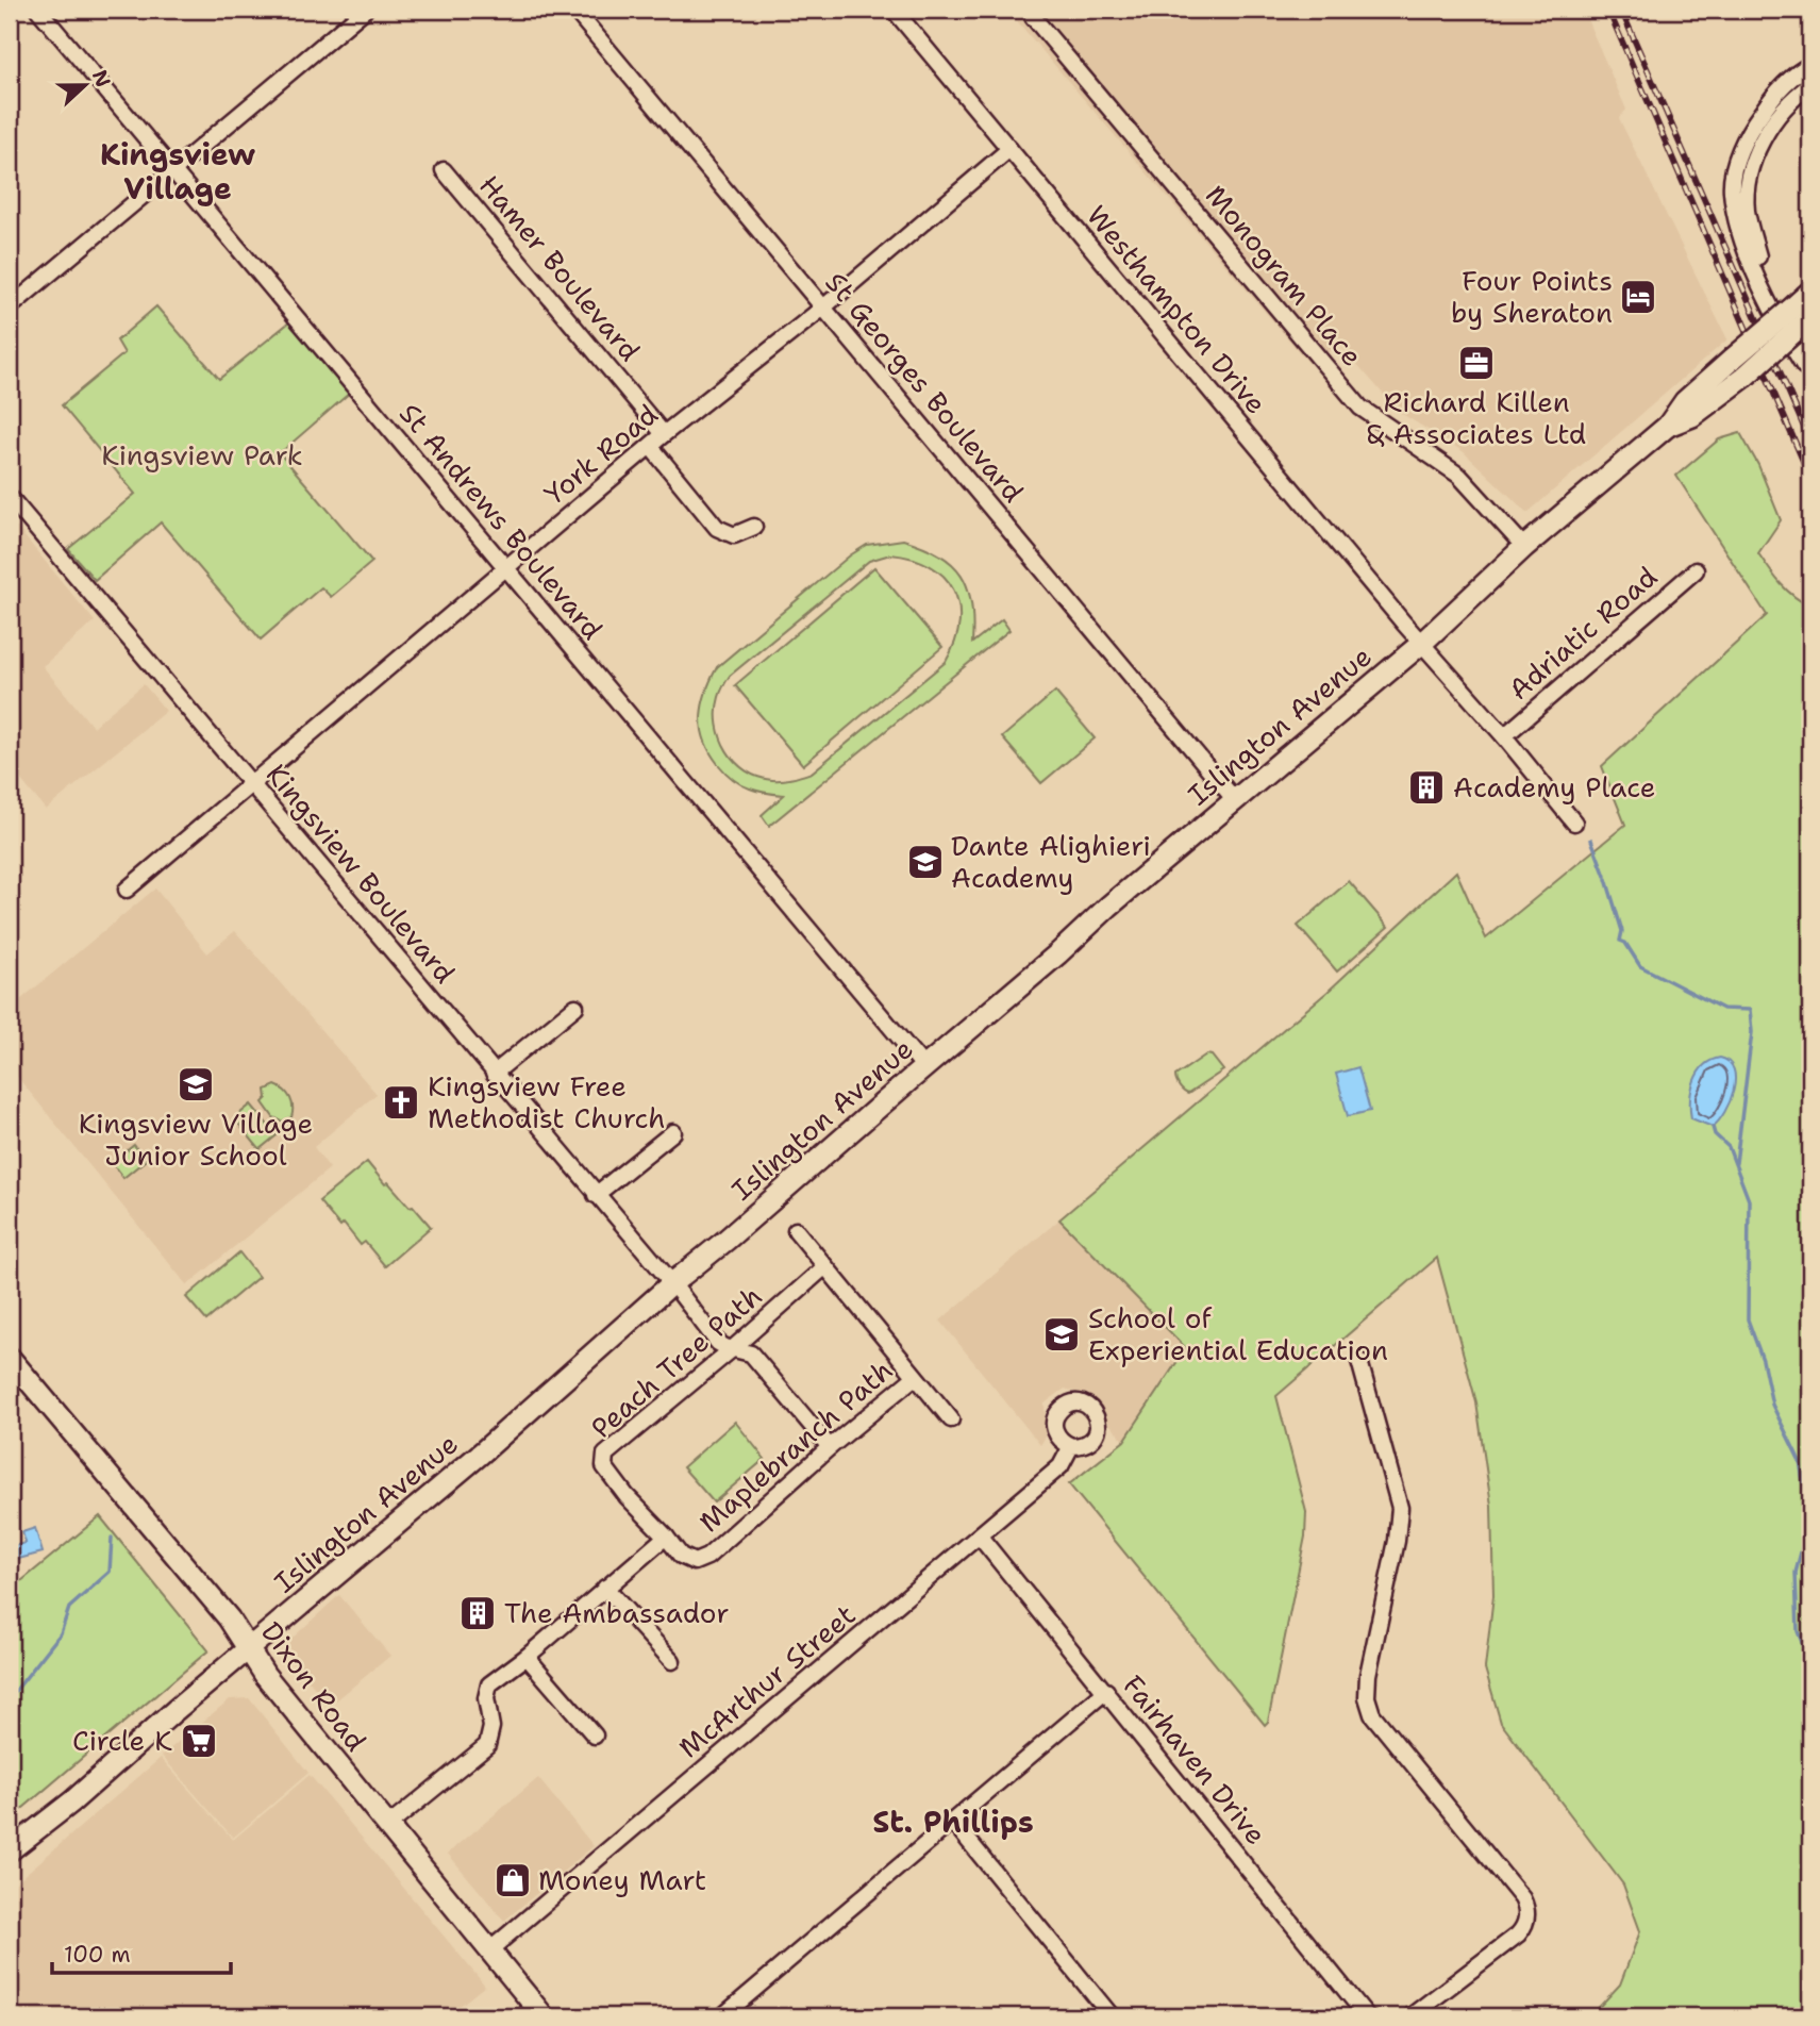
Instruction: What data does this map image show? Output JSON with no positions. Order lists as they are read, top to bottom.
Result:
{
  "streets": {
    "main road": ["Islington Avenue", "Dixon Road"],
    "street": [
      "Hamer Boulevard",
      "Monogram Place",
      "Westhampton Drive",
      "St Georges Boulevard",
      "York Road",
      "St Andrews Boulevard",
      "Adriatic Road",
      "Kingsview Boulevard",
      "Peach Tree Path",
      "Maplebranch Path",
      "McArthur Street",
      "Fairhaven Drive"
    ]
  },
  "crossings": [
    ["Hamer Boulevard", "York Road"],
    ["Monogram Place", "Islington Avenue"],
    ["Westhampton Drive", "York Road"],
    ["Westhampton Drive", "Adriatic Road"],
    ["Westhampton Drive", "Islington Avenue"],
    ["St Georges Boulevard", "York Road"],
    ["St Georges Boulevard", "Islington Avenue"],
    ["York Road", "St Andrews Boulevard"],
    ["York Road", "Kingsview Boulevard"],
    ["St Andrews Boulevard", "Islington Avenue"],
    ["Islington Avenue", "Kingsview Boulevard"],
    ["Islington Avenue", "Dixon Road"],
    ["Kingsview Boulevard", "Peach Tree Path"],
    ["Kingsview Boulevard", "Maplebranch Path"],
    ["Peach Tree Path", "Maplebranch Path"],
    ["Maplebranch Path", "Dixon Road"],
    ["McArthur Street", "Dixon Road"],
    ["McArthur Street", "Fairhaven Drive"]
  ],
  "districts": ["Kingsview Village", "St. Phillips"],
  "parks": ["Kingsview Park"],
  "places": {
    "hotel": ["Four Points by Sheraton"],
    "office": ["Richard Killen & Associates Ltd"],
    "building": ["Academy Place", "The Ambassador"],
    "school or university": ["Dante Alighieri Academy", "Kingsview Village Junior School", "School of Experiential Education"],
    "church": ["Kingsview Free Methodist Church"],
    "supermarket": ["Circle K"],
    "shop": ["Money Mart"]
  },
  "scale_bar": "100 m",
  "north": "right"
}
